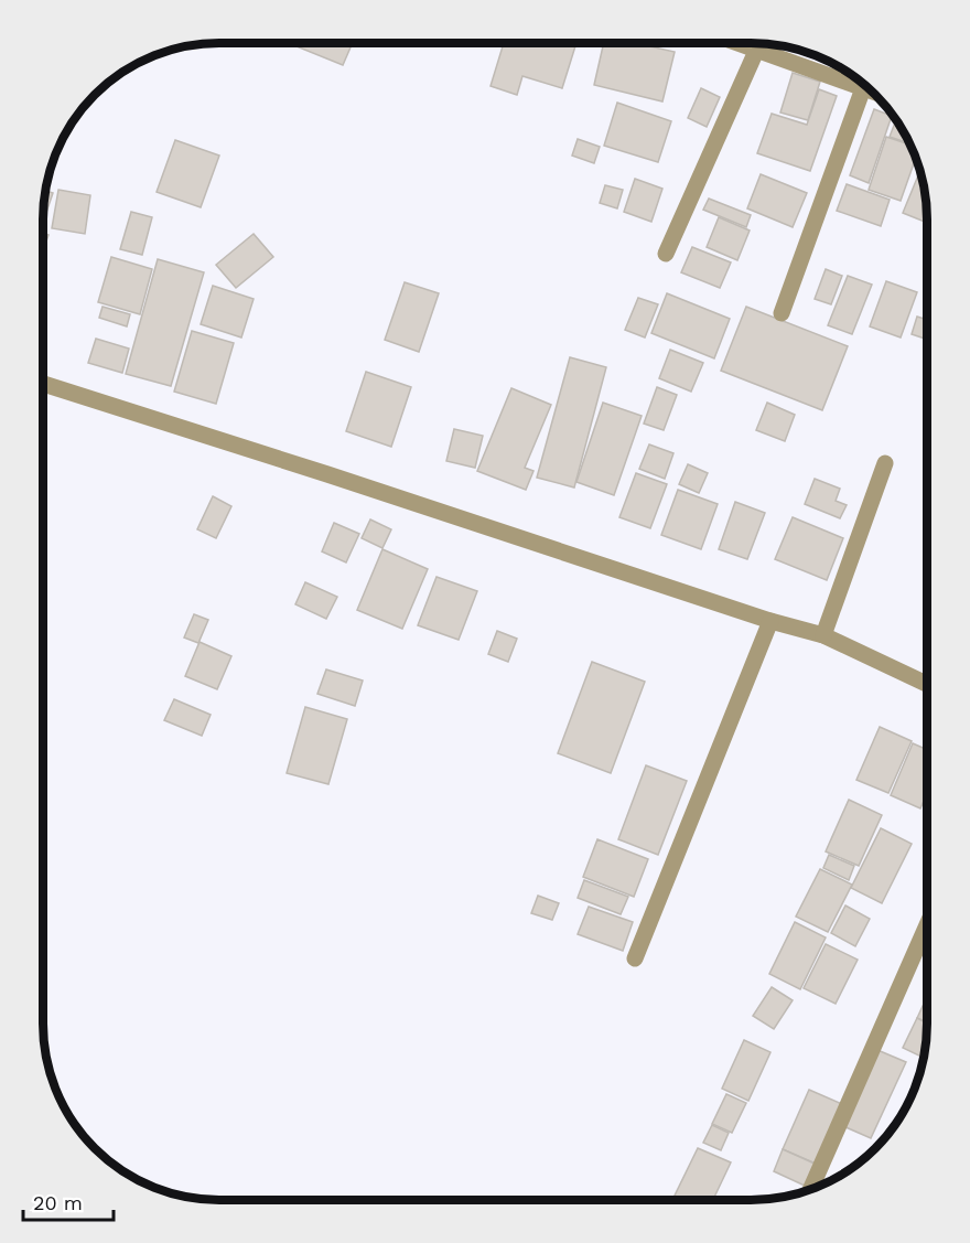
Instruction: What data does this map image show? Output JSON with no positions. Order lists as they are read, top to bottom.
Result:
{
  "scale_bar": "20 m"
}
